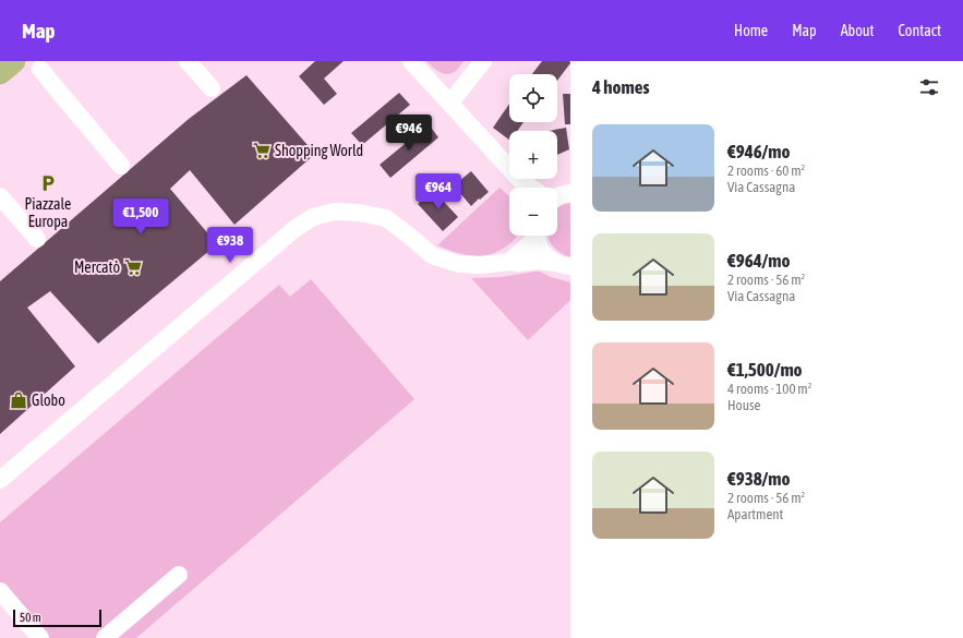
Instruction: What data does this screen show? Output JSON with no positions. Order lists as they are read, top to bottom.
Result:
{
  "places": {
    "supermarket": ["Shopping World", "Mercatò"],
    "parking": ["Piazzale Europa"],
    "shop": ["Globo"]
  },
  "scale_bar": "50 m",
  "page": {
    "header": "Map",
    "nav": [
      "Home",
      "Map",
      "About",
      "Contact"
    ],
    "heading": "4 homes",
    "map_buttons": ["+", "−"],
    "list": [
      {
        "name": "€946/mo",
        "note": "2 rooms · 60 m² · Via Cassagna"
      },
      {
        "name": "€964/mo",
        "note": "2 rooms · 56 m² · Via Cassagna"
      },
      {
        "name": "€1,500/mo",
        "note": "4 rooms · 100 m² · House"
      },
      {
        "name": "€938/mo",
        "note": "2 rooms · 56 m² · Apartment"
      }
    ],
    "price": [
      "€946",
      "€964",
      "€1,500",
      "€938"
    ],
    "scale": "50 m"
  }
}
